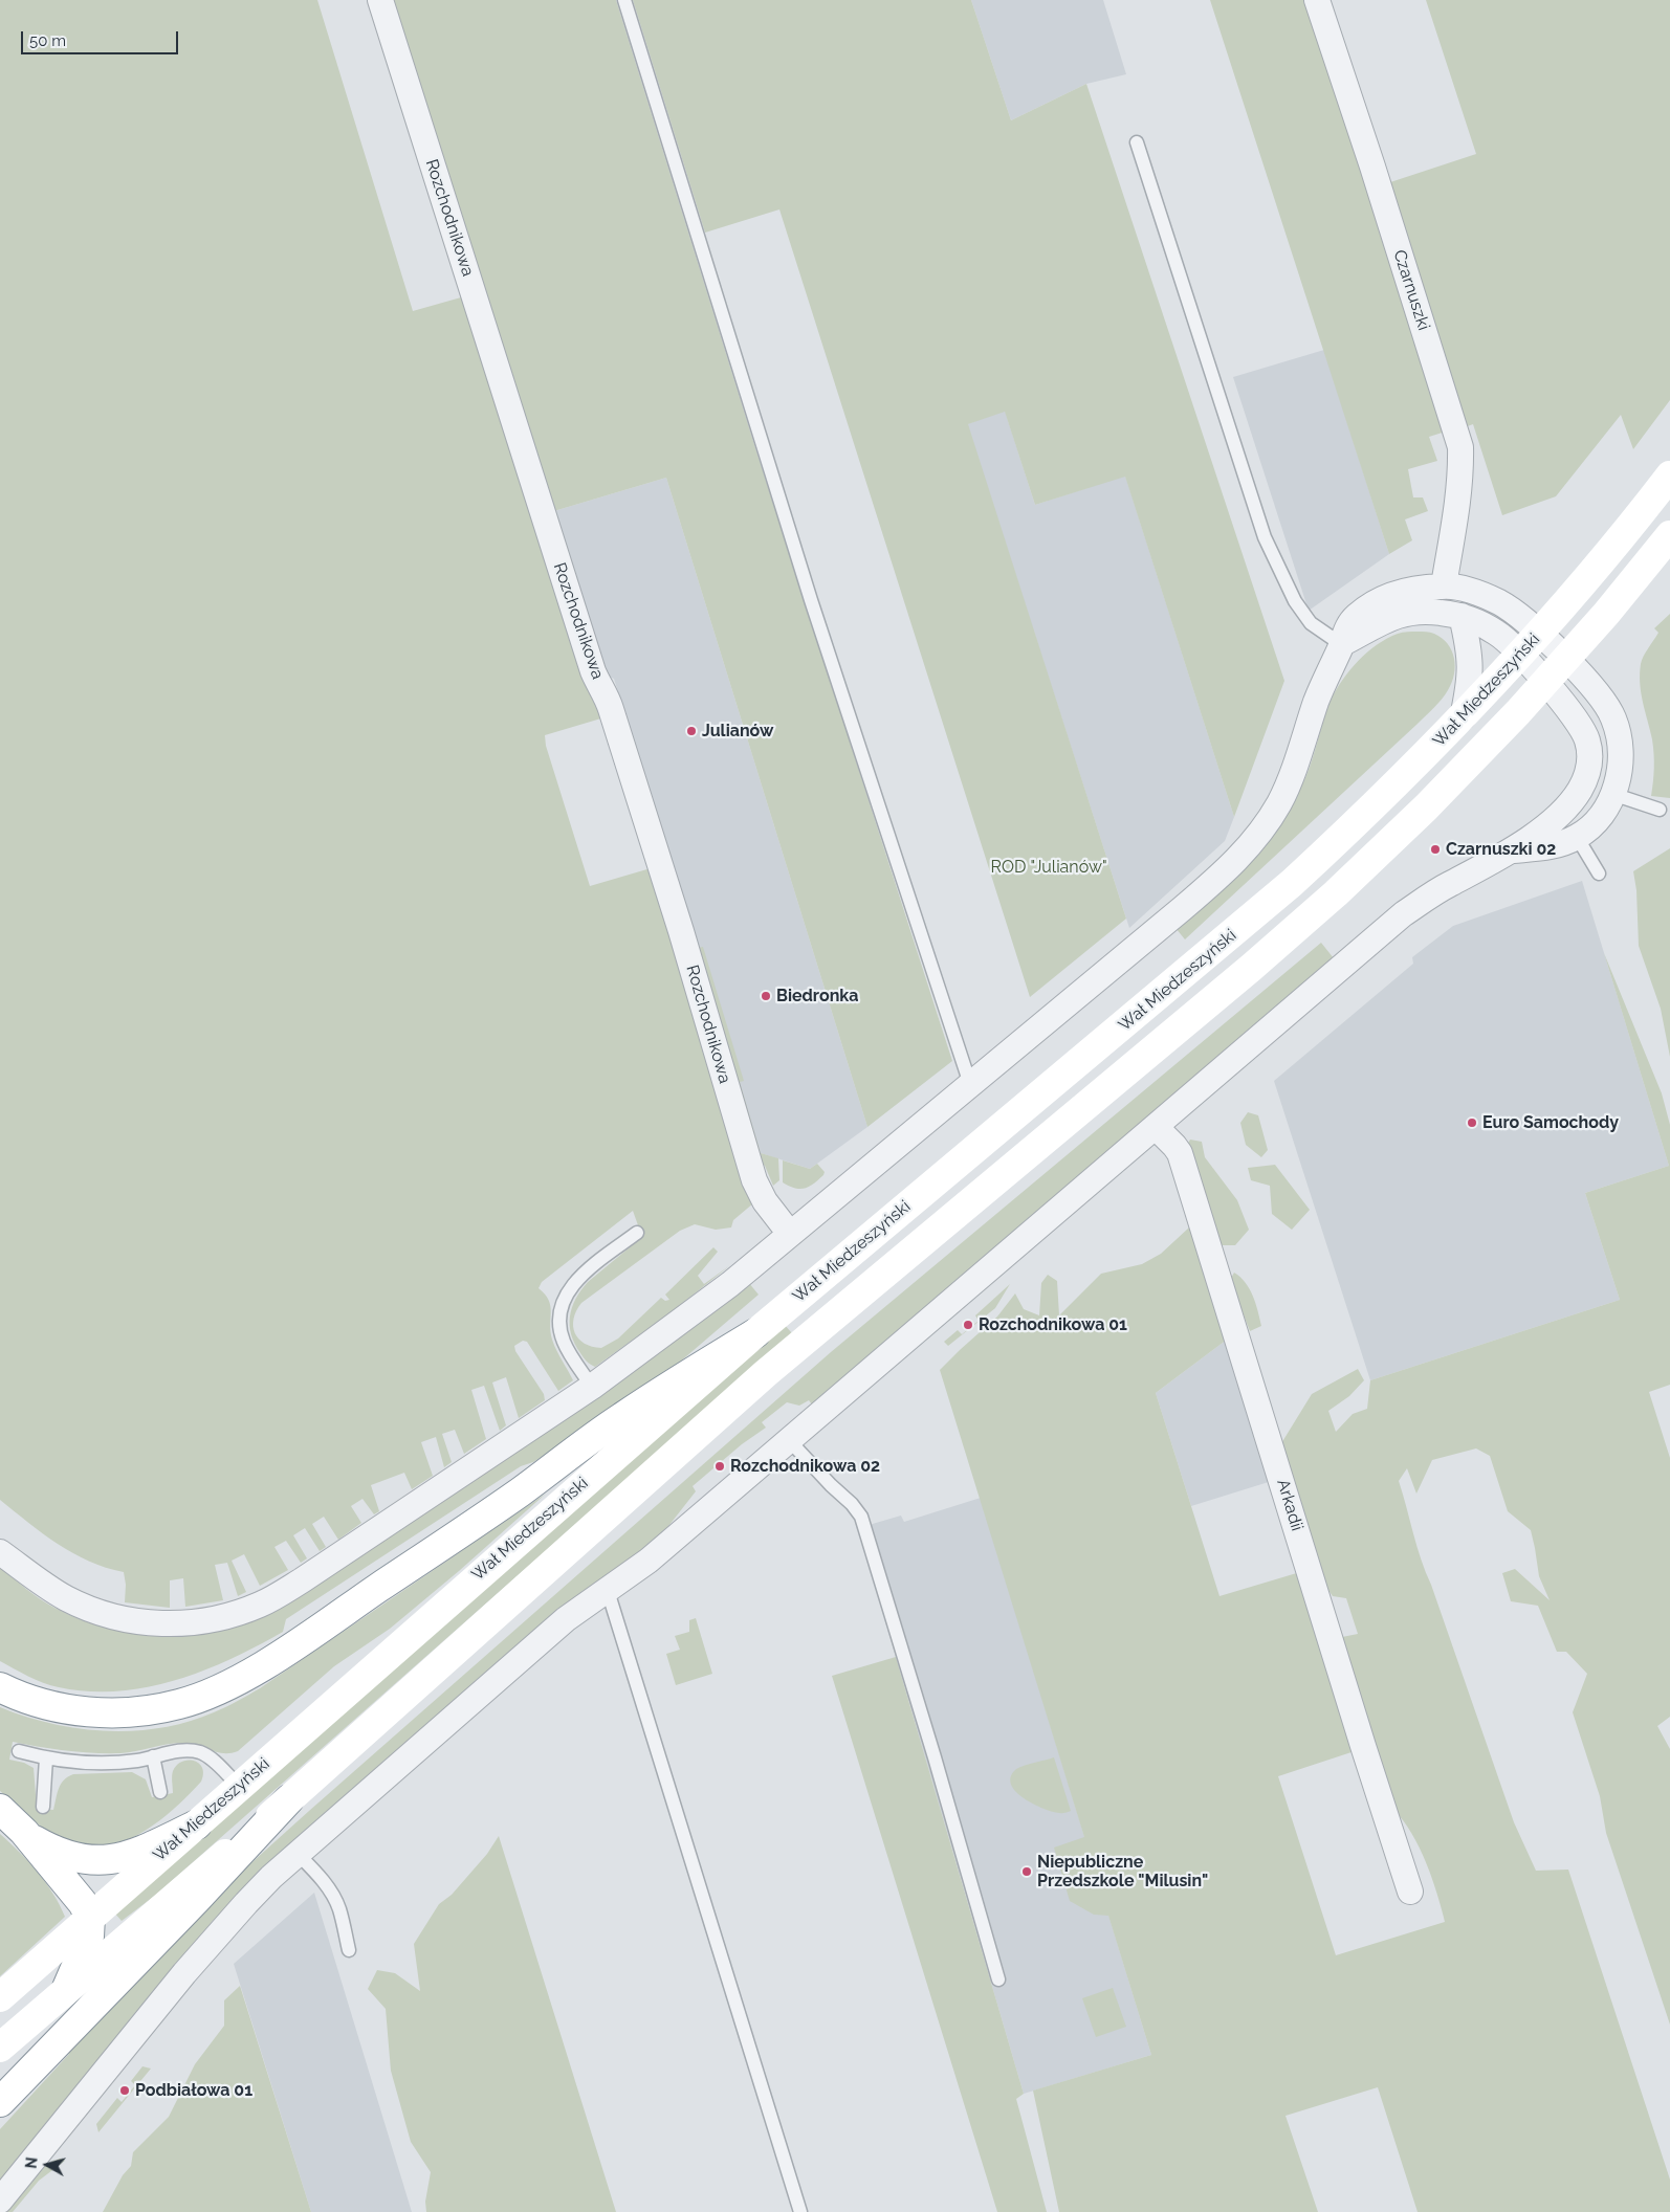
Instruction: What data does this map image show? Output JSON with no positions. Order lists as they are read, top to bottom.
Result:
{
  "streets": {
    "main road": ["Wał Miedzeszyński"],
    "street": ["Rozchodnikowa", "Czarnuszki", "Arkadii"]
  },
  "parks": ["ROD \"Julianów\""],
  "places": [
    "Julianów",
    "Czarnuszki 02",
    "Biedronka",
    "Euro Samochody",
    "Rozchodnikowa 01",
    "Rozchodnikowa 02",
    "Niepubliczne Przedszkole \"Milusin\"",
    "Podbiałowa 01"
  ],
  "scale_bar": "50 m",
  "north": "left"
}
